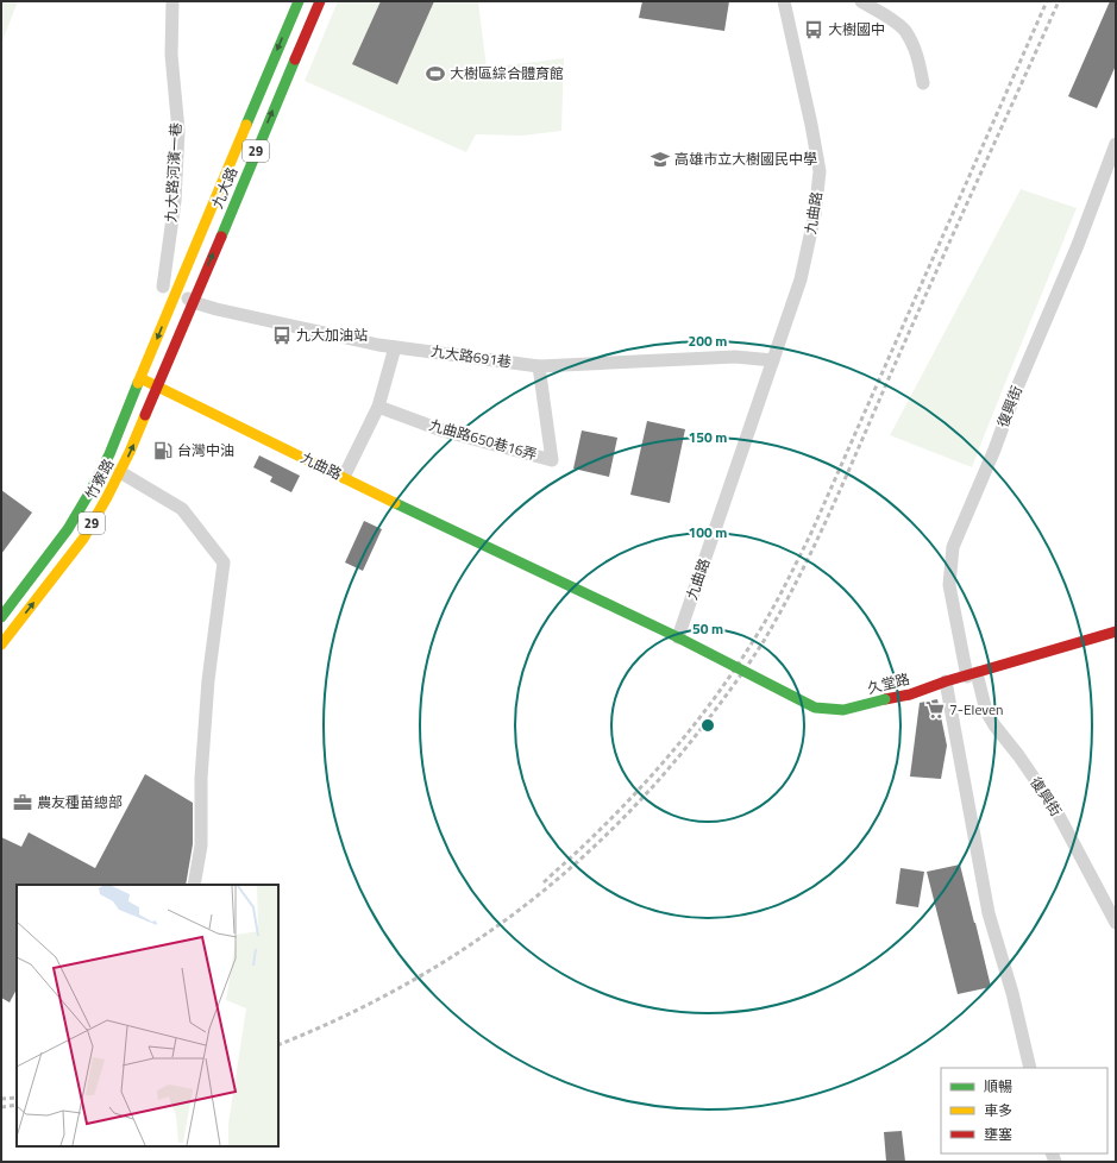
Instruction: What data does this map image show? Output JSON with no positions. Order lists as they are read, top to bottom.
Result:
{
  "streets": {
    "main road": [
      "29",
      "九大路",
      "九曲路",
      "竹寮路",
      "久堂路"
    ],
    "street": [
      "九大路河濱一巷",
      "九大路691巷",
      "復興街",
      "九曲路650巷16弄"
    ]
  },
  "crossings": [
    ["九大路", "九曲路"],
    ["九大路", "九大路691巷"],
    ["九大路", "竹寮路"],
    ["九曲路", "九大路691巷"],
    ["九曲路", "竹寮路"],
    ["九曲路", "久堂路"],
    ["九大路691巷", "九曲路650巷16弄"],
    ["復興街", "久堂路"]
  ],
  "places": {
    "bus stop": ["大樹國中", "九大加油站"],
    "sports": ["大樹區綜合體育館"],
    "school or university": ["高雄市立大樹國民中學"],
    "fuel station": ["台灣中油"],
    "supermarket": ["7-Eleven"],
    "office": ["農友種苗總部"]
  },
  "legend": ["順暢", "車多", "壅塞"],
  "rings": [
    "200 m",
    "150 m",
    "100 m",
    "50 m"
  ]
}
